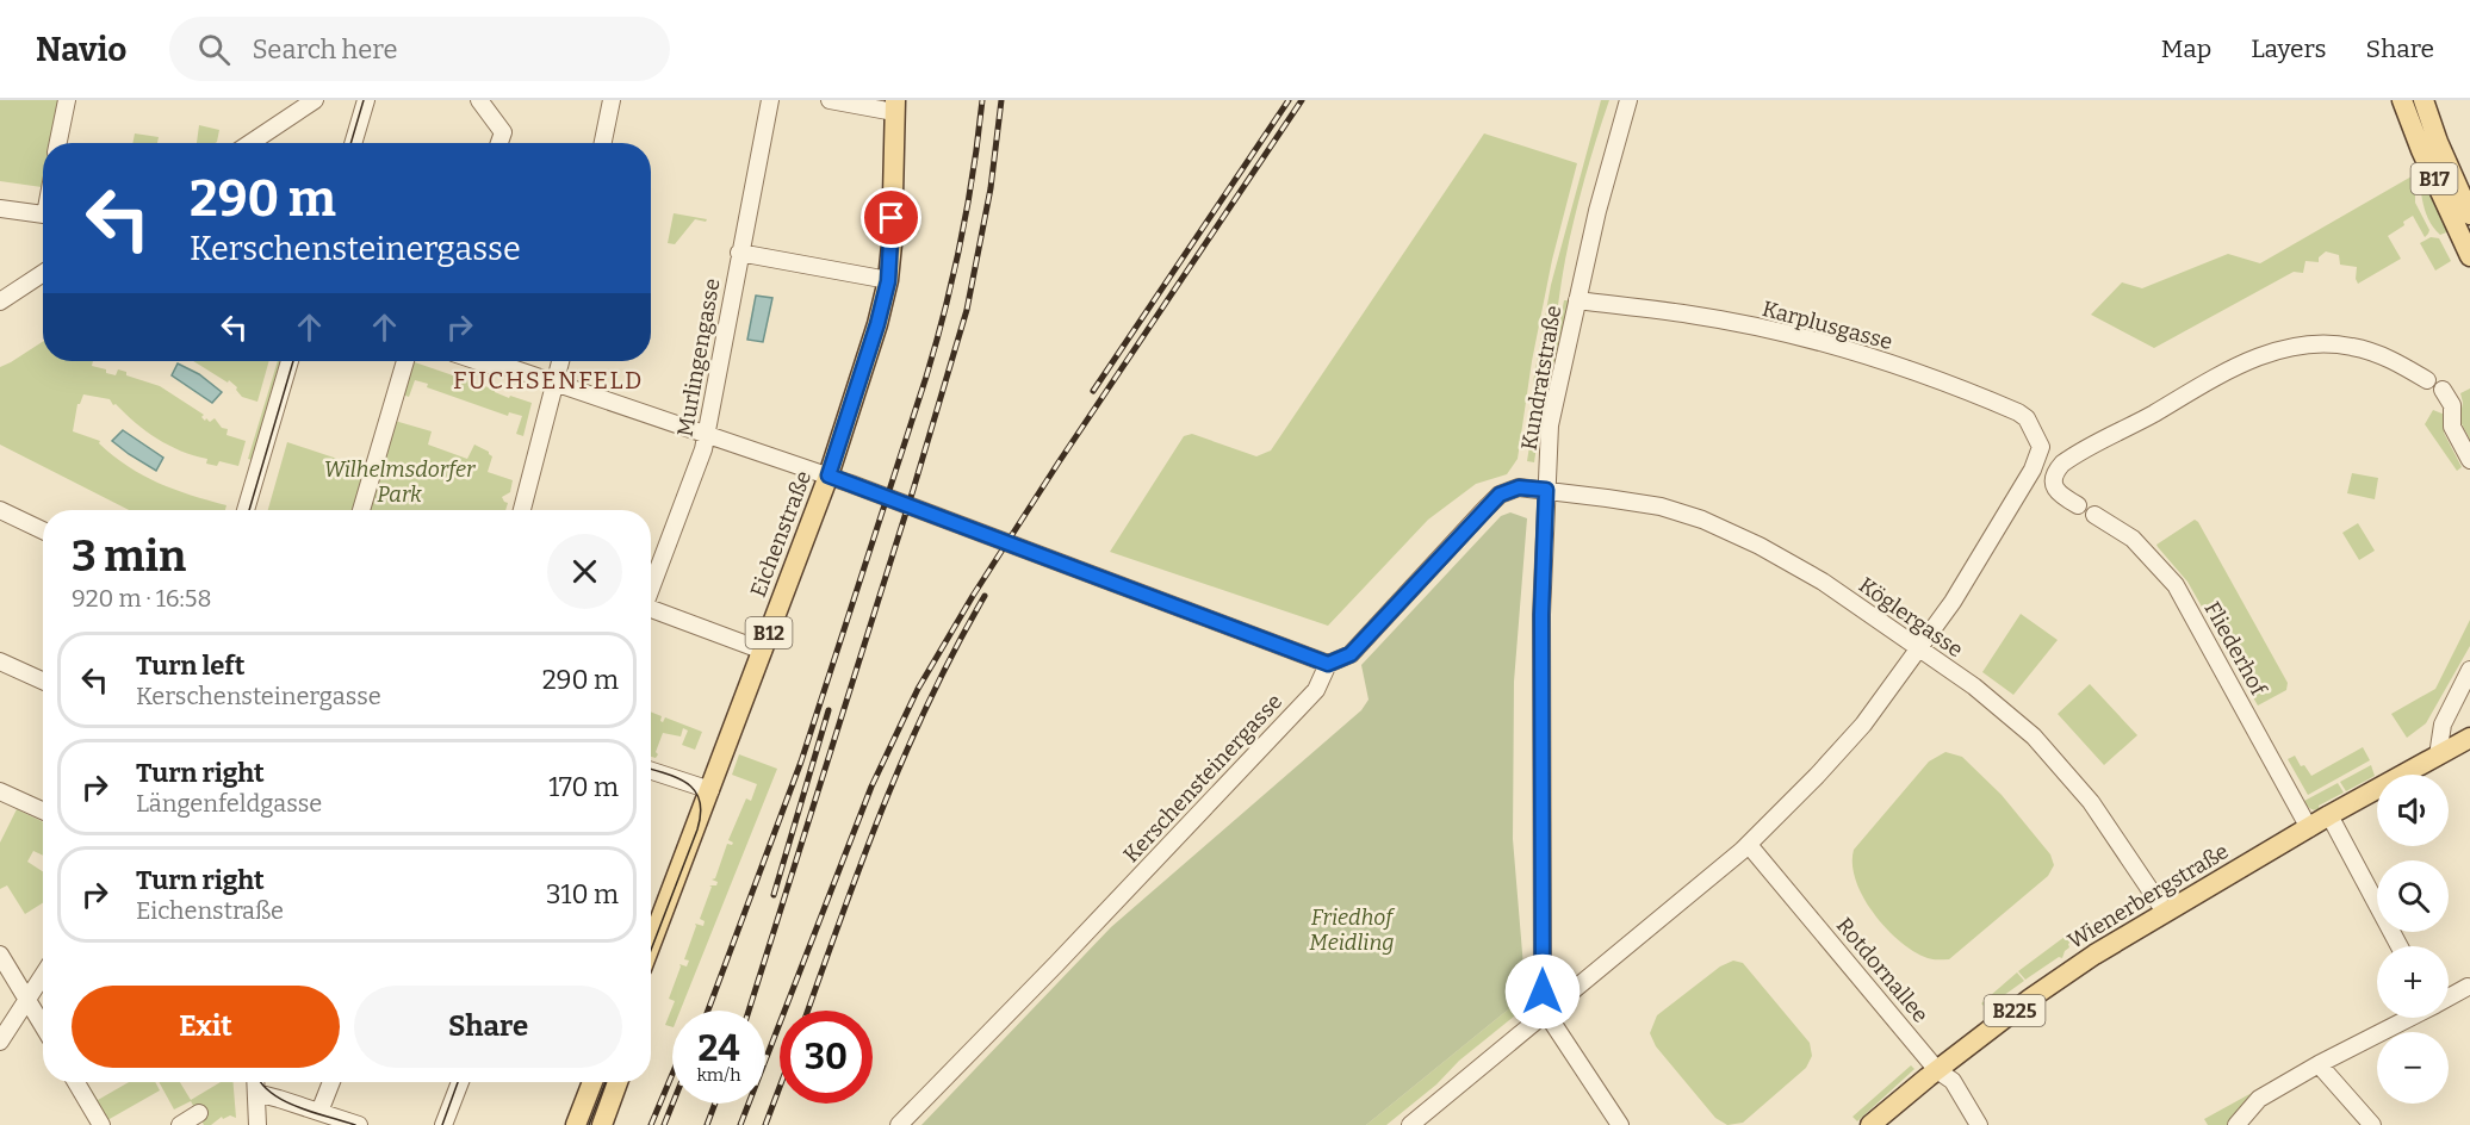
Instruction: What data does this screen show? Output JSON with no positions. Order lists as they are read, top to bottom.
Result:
{
  "streets": {
    "main road": [
      "B17",
      "Eichenstraße",
      "B12",
      "Wienerbergstraße",
      "B225"
    ],
    "street": [
      "Karplusgasse",
      "Murlingengasse",
      "Kundratstraße",
      "Köglergasse",
      "Fliederhof",
      "Kerschensteinergasse",
      "Rotdornallee"
    ]
  },
  "crossings": [
    ["Karplusgasse", "Kundratstraße"],
    ["Karplusgasse", "Köglergasse"],
    ["Kundratstraße", "Köglergasse"],
    ["Köglergasse", "Wienerbergstraße"],
    ["Fliederhof", "Wienerbergstraße"],
    ["Wienerbergstraße", "Rotdornallee"]
  ],
  "districts": ["FUCHSENFELD"],
  "parks": ["Wilhelmsdorfer Park", "Friedhof Meidling"],
  "page": {
    "header": "Navio",
    "search": "Search here",
    "nav": ["Map", "Layers", "Share"],
    "turn": ["290 m", "Kerschensteinergasse"],
    "heading": ["3 min", "920 m · 16:58"],
    "list": [
      {
        "name": "Turn left",
        "note": "Kerschensteinergasse",
        "value": "290 m"
      },
      {
        "name": "Turn right",
        "note": "Längenfeldgasse",
        "value": "170 m"
      },
      {
        "name": "Turn right",
        "note": "Eichenstraße",
        "value": "310 m"
      }
    ],
    "map_buttons": ["+", "−"],
    "buttons": ["Exit", "Share"],
    "speed": "24 km/h",
    "limit": "30"
  }
}
